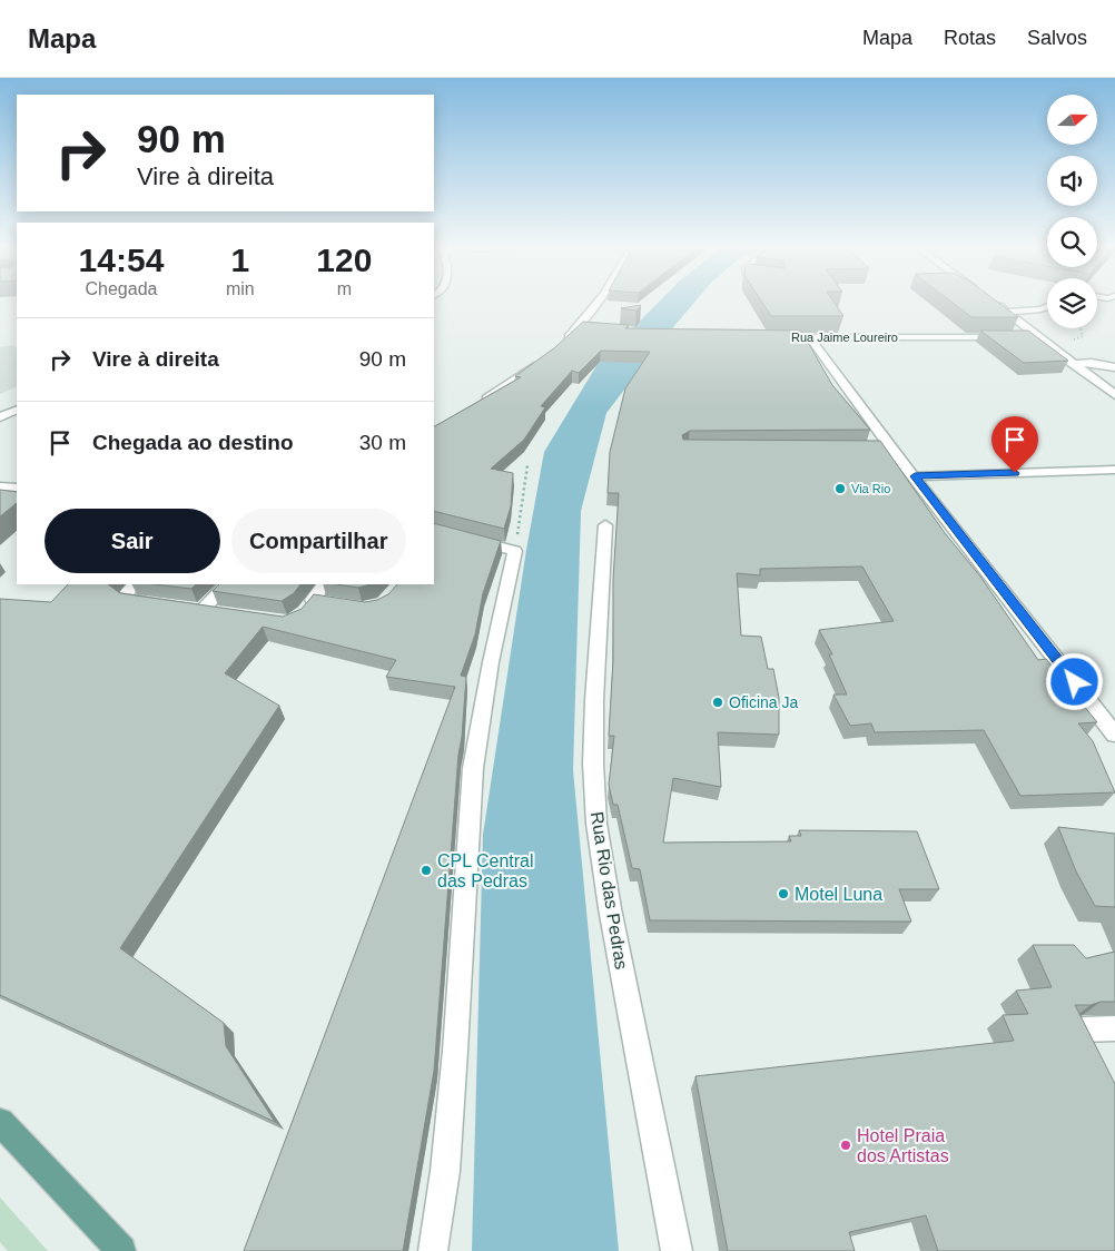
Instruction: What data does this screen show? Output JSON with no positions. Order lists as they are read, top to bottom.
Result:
{
  "streets": {
    "street": ["Rua Jaime Loureiro", "Rua Rio das Pedras"]
  },
  "places": [
    "Via Rio",
    "Oficina Ja",
    "CPL Central das Pedras",
    "Motel Luna",
    "Hotel Praia dos Artistas"
  ],
  "north": "right",
  "page": {
    "header": "Mapa",
    "nav": ["Mapa", "Rotas", "Salvos"],
    "turn": ["90 m", "Vire à direita"],
    "eta": [
      "14:54",
      "Chegada",
      "1",
      "min",
      "120",
      "m"
    ],
    "list": [
      {
        "name": "Vire à direita",
        "value": "90 m"
      },
      {
        "name": "Chegada ao destino",
        "value": "30 m"
      }
    ],
    "buttons": ["Sair", "Compartilhar"]
  }
}
